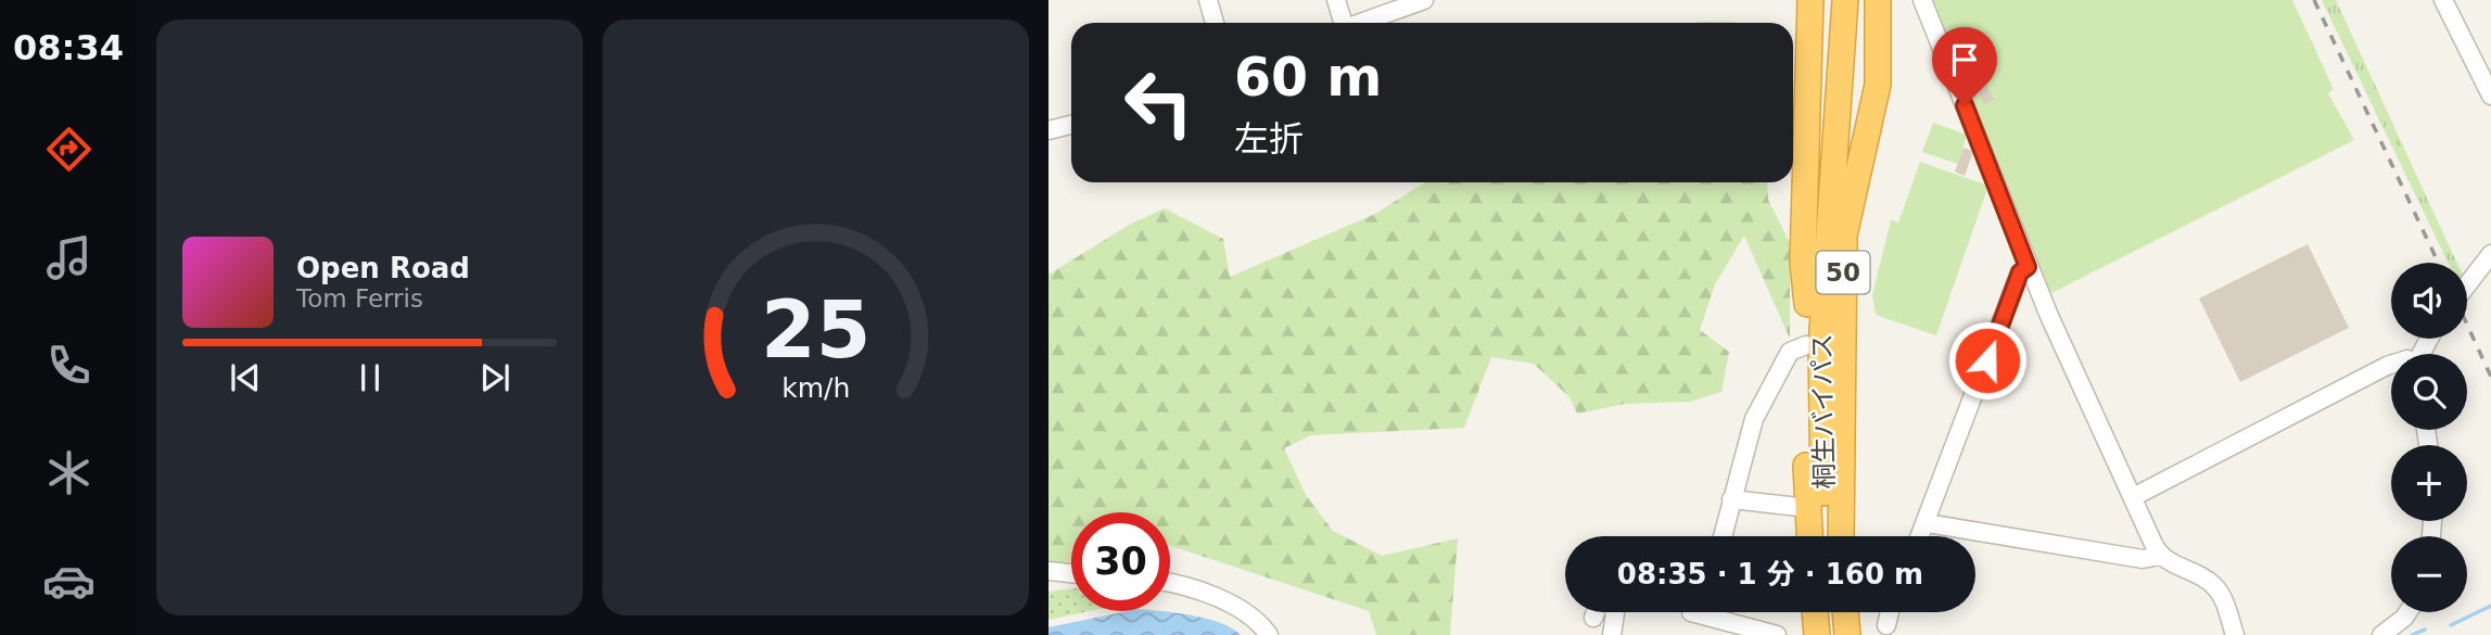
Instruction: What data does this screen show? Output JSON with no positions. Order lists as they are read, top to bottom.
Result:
{
  "streets": {
    "highway": ["50", "桐生バイパス"]
  },
  "page": {
    "tabs": "08:34",
    "turn": ["60 m", "左折"],
    "song": ["Open Road", "Tom Ferris"],
    "map_buttons": ["+", "−"],
    "limit": "30",
    "trip": "08:35 · 1 分 · 160 m",
    "gauge": ["25", "km/h"]
  }
}
